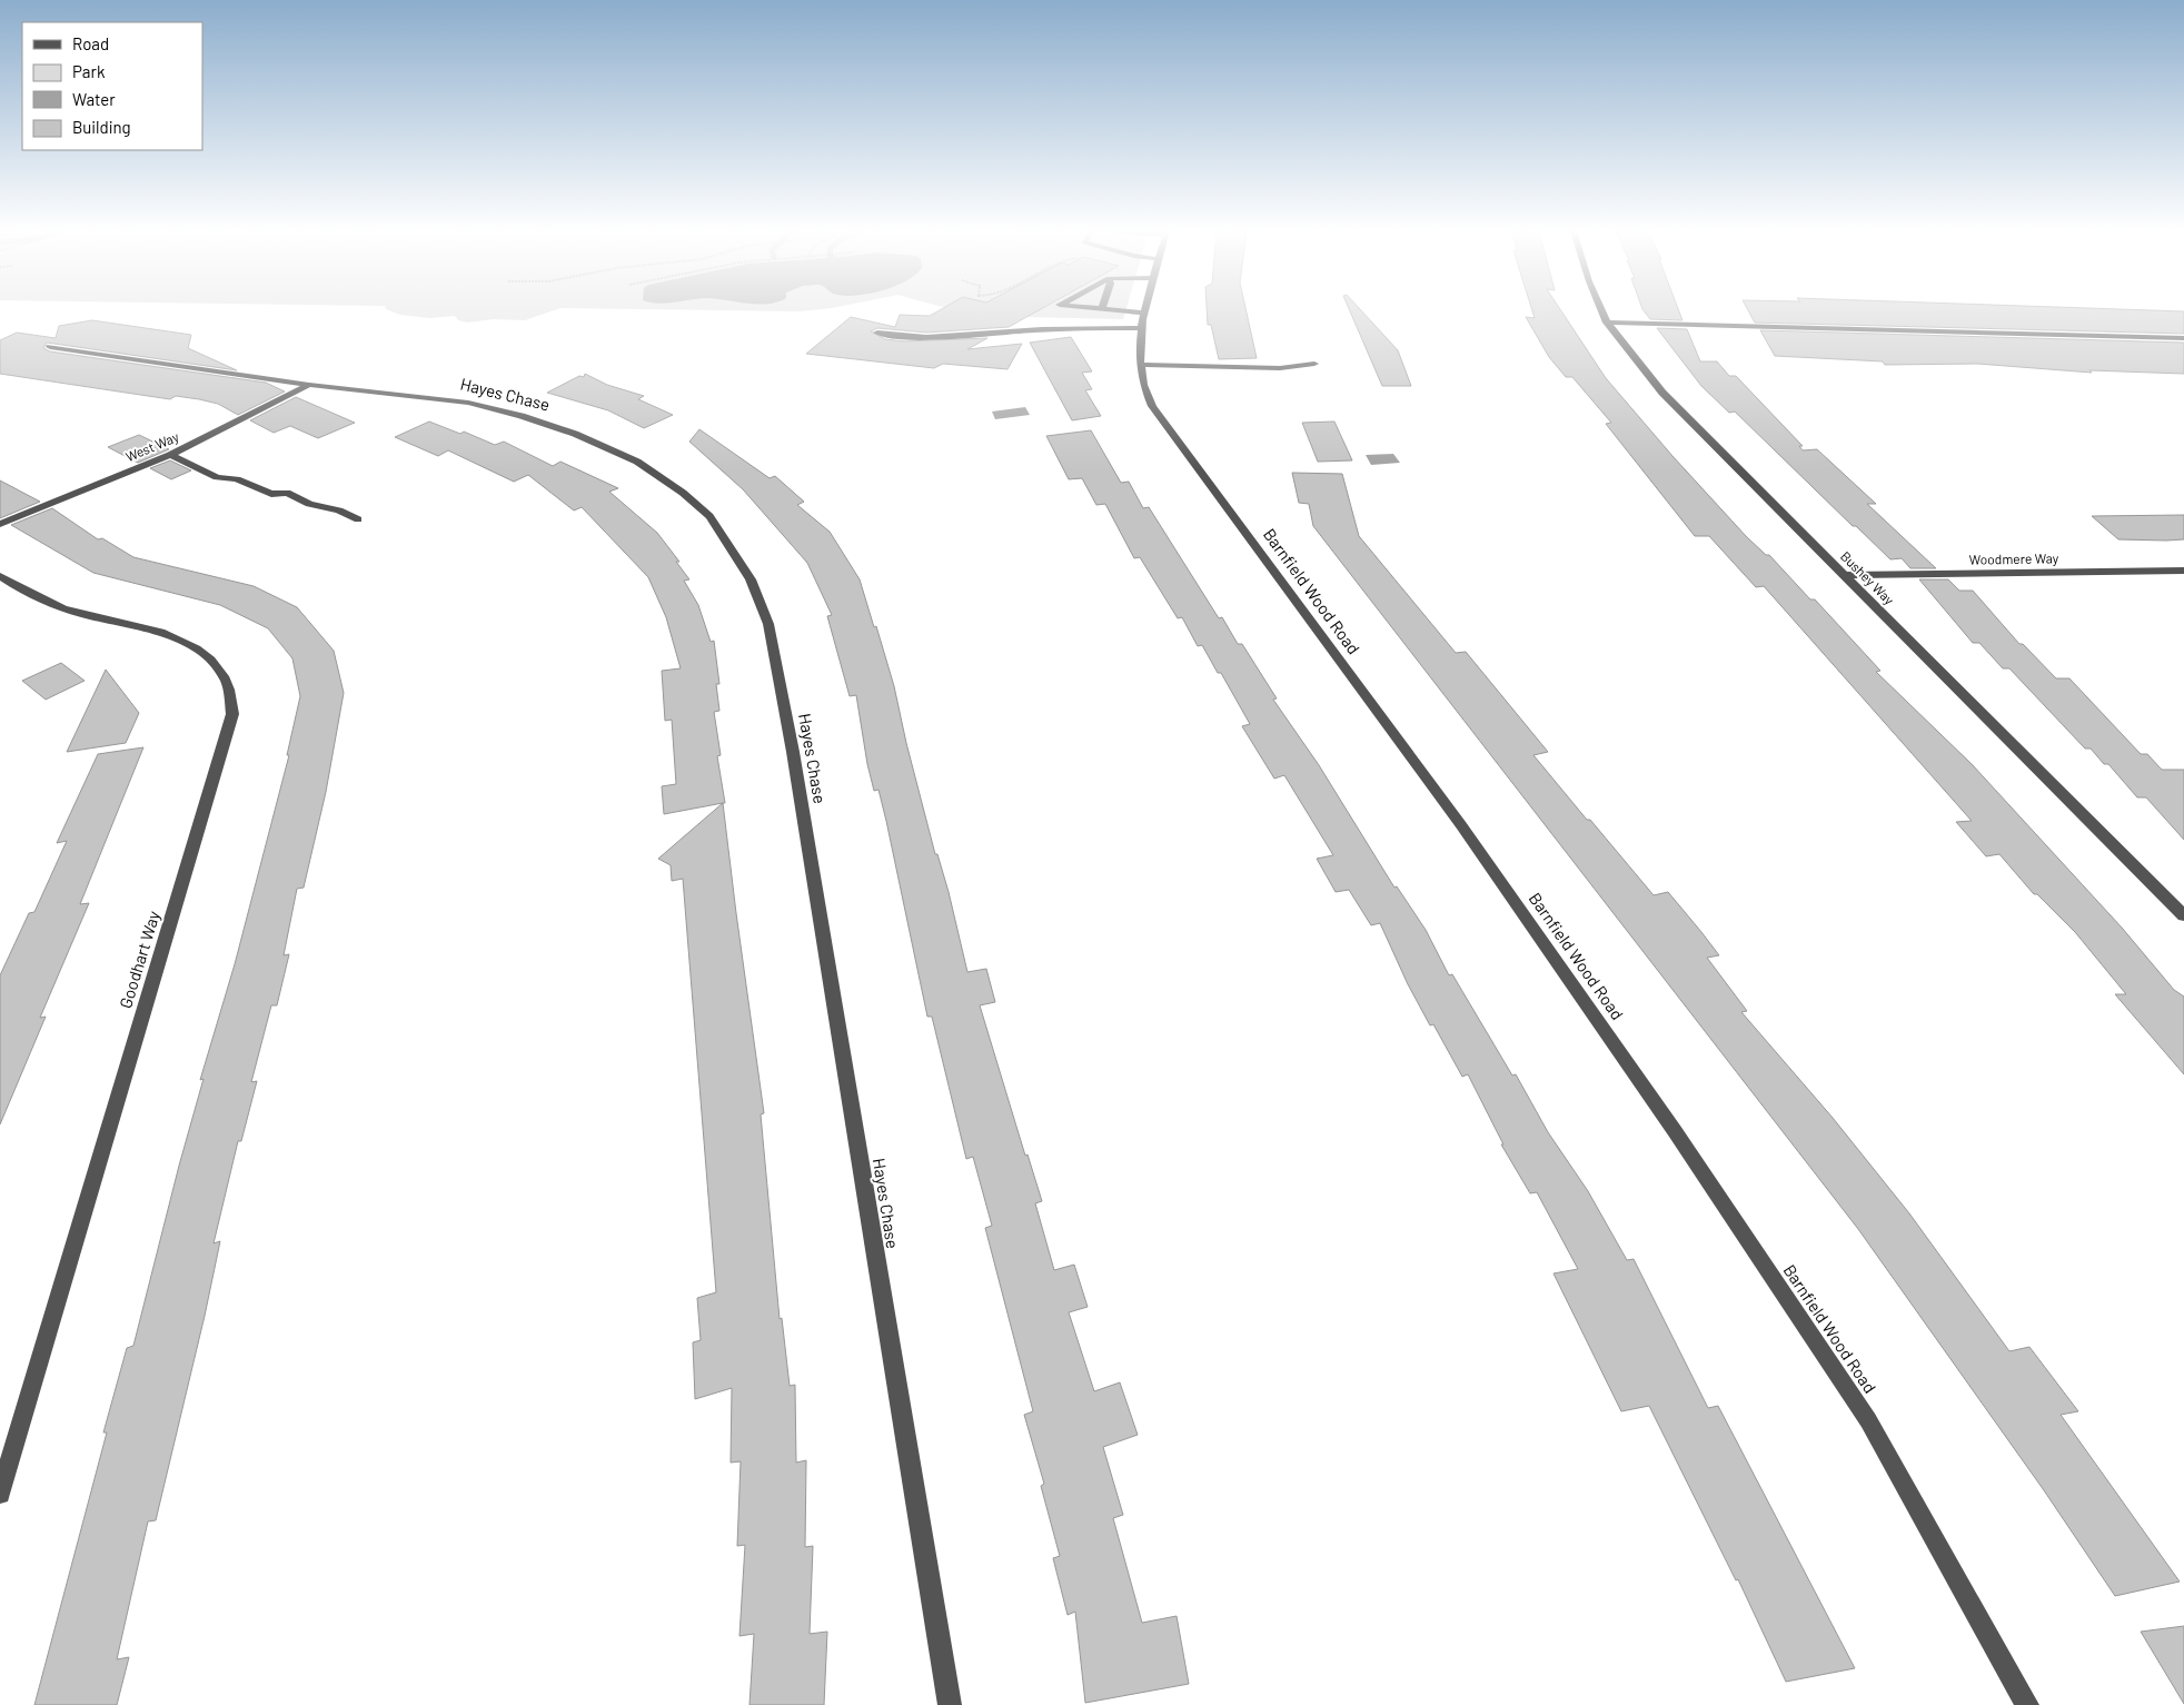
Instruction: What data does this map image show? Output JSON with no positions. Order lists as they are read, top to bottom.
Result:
{
  "streets": {
    "street": [
      "Hayes Chase",
      "West Way",
      "Woodmere Way",
      "Bushey Way",
      "Barnfield Wood Road",
      "Goodhart Way"
    ]
  },
  "crossings": [
    ["Hayes Chase", "West Way"],
    ["Woodmere Way", "Bushey Way"]
  ],
  "legend": [
    "Road",
    "Park",
    "Water",
    "Building"
  ]
}
